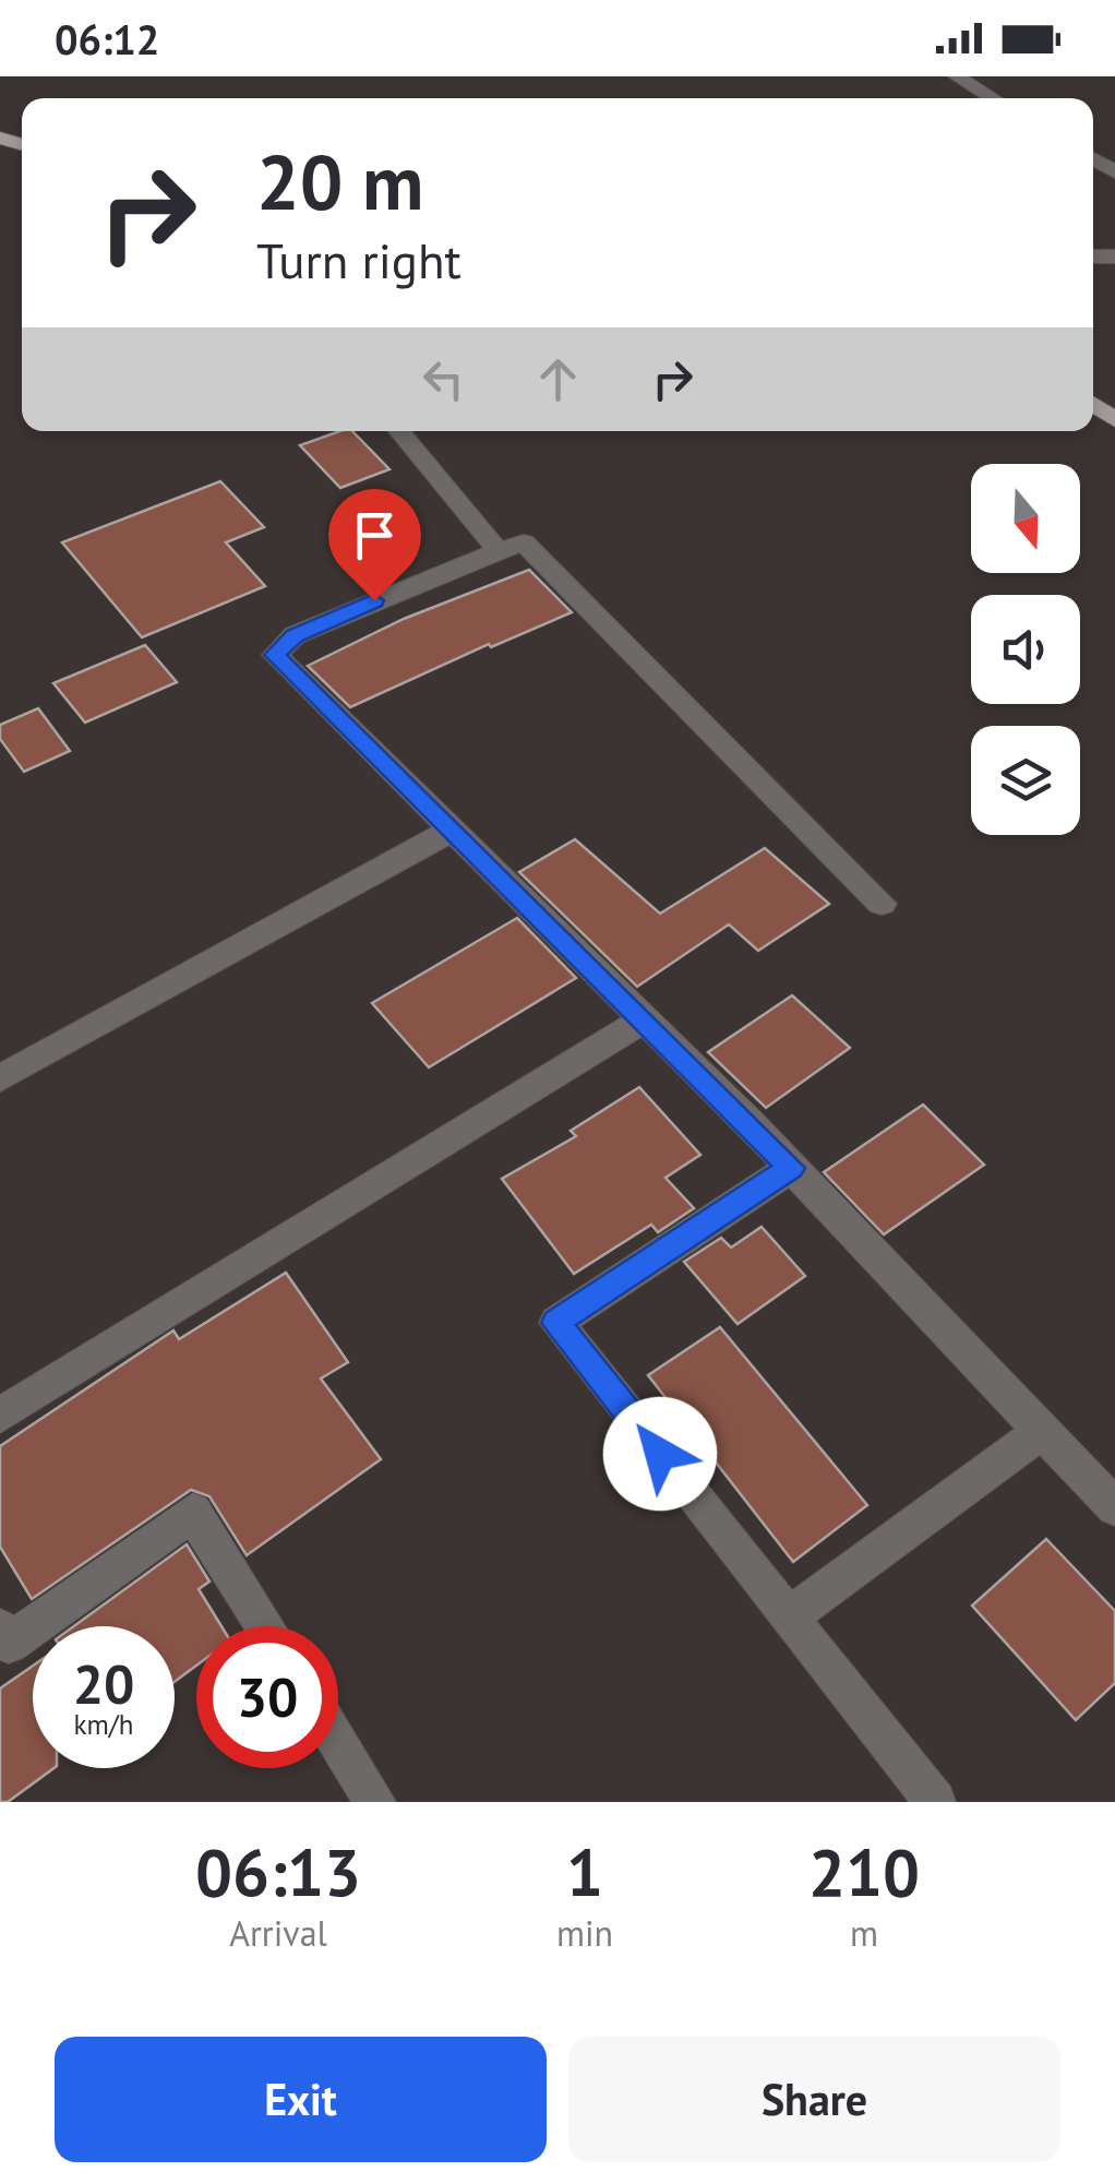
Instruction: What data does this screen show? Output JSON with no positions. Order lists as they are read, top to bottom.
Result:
{
  "north": "bottom",
  "page": {
    "status": "06:12",
    "turn": ["20 m", "Turn right"],
    "speed": "20 km/h",
    "limit": "30",
    "eta": [
      "06:13",
      "Arrival",
      "1",
      "min",
      "210",
      "m"
    ],
    "buttons": ["Exit", "Share"]
  }
}
